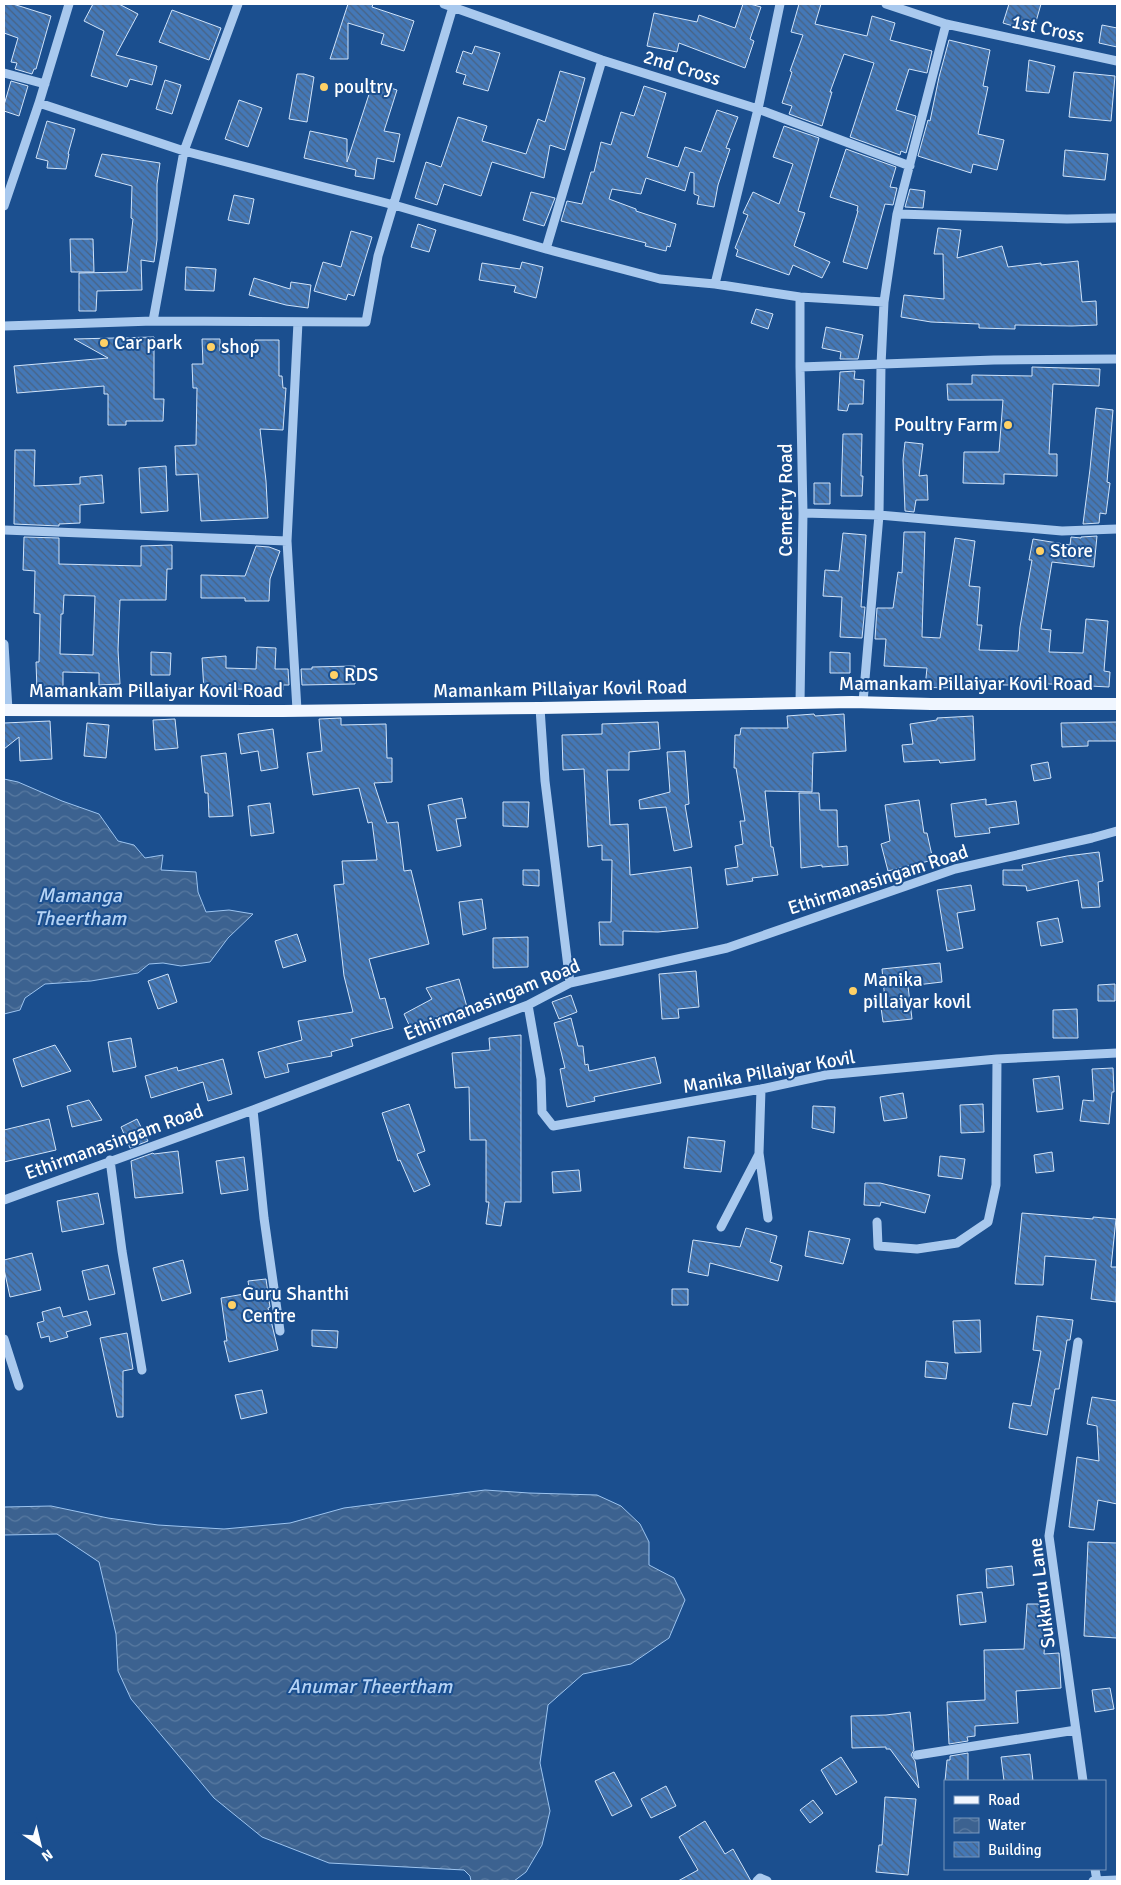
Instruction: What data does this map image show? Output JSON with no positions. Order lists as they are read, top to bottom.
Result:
{
  "streets": {
    "main road": ["Mamankam Pillaiyar Kovil Road"],
    "street": [
      "1st Cross",
      "2nd Cross",
      "Cemetry Road",
      "Ethirmanasingam Road",
      "Manika Pillaiyar Kovil",
      "Sukkuru Lane"
    ]
  },
  "crossings": [
    ["Cemetry Road", "Mamankam Pillaiyar Kovil Road"],
    ["Ethirmanasingam Road", "Manika Pillaiyar Kovil"]
  ],
  "water": ["Mamanga Theertham", "Anumar Theertham"],
  "places": [
    "poultry",
    "Car park",
    "shop",
    "Poultry Farm",
    "Store",
    "RDS",
    "Manika pillaiyar kovil",
    "Guru Shanthi Centre"
  ],
  "legend": ["Road", "Water", "Building"],
  "north": "bottom right"
}
